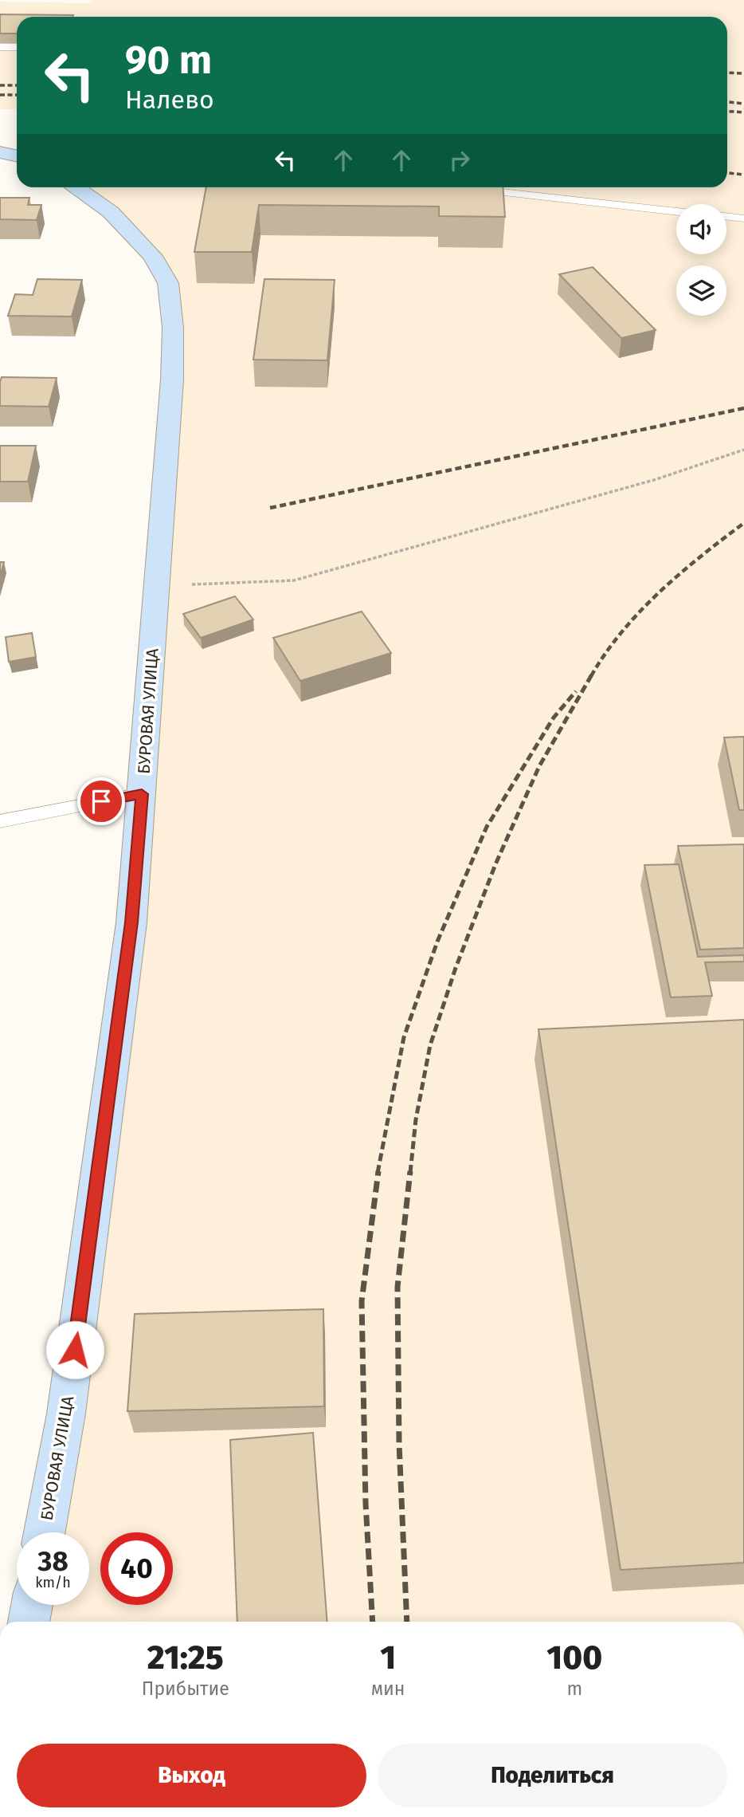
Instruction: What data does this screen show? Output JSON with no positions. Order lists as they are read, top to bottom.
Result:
{
  "streets": {
    "street": ["БУРОВАЯ УЛИЦА"]
  },
  "page": {
    "turn": ["90 m", "Налево"],
    "speed": "38 km/h",
    "limit": "40",
    "eta": [
      "21:25",
      "Прибытие",
      "1",
      "мин",
      "100",
      "m"
    ],
    "buttons": ["Выход", "Поделиться"]
  }
}
